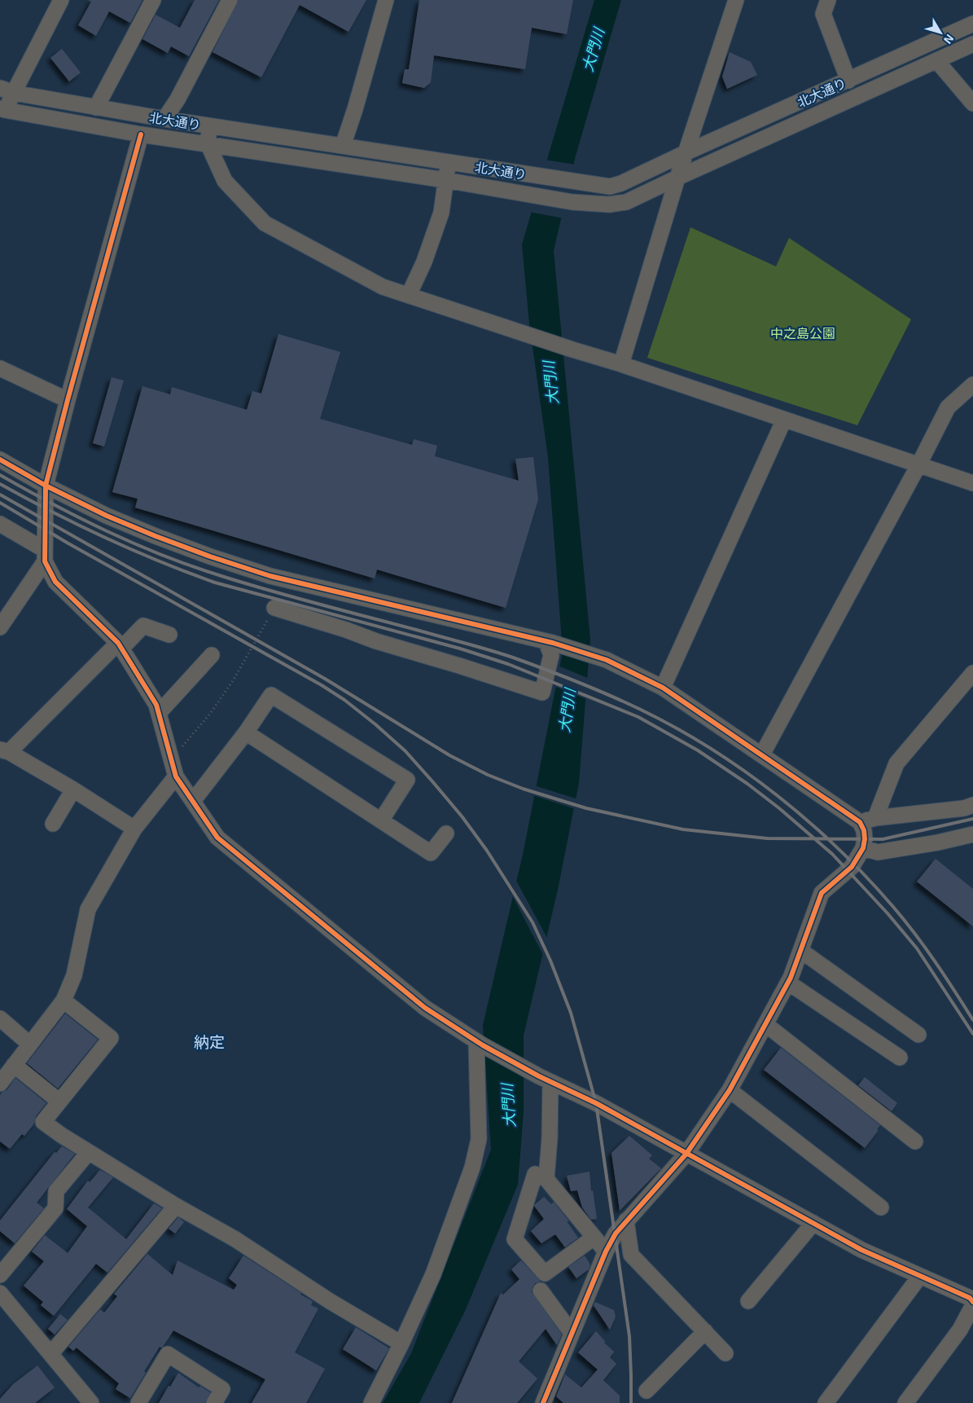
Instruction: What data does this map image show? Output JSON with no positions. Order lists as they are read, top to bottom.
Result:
{
  "streets": {
    "street": ["北大通り"]
  },
  "districts": ["納定"],
  "water": ["大門川"],
  "parks": ["中之島公園"],
  "north": "bottom right"
}
